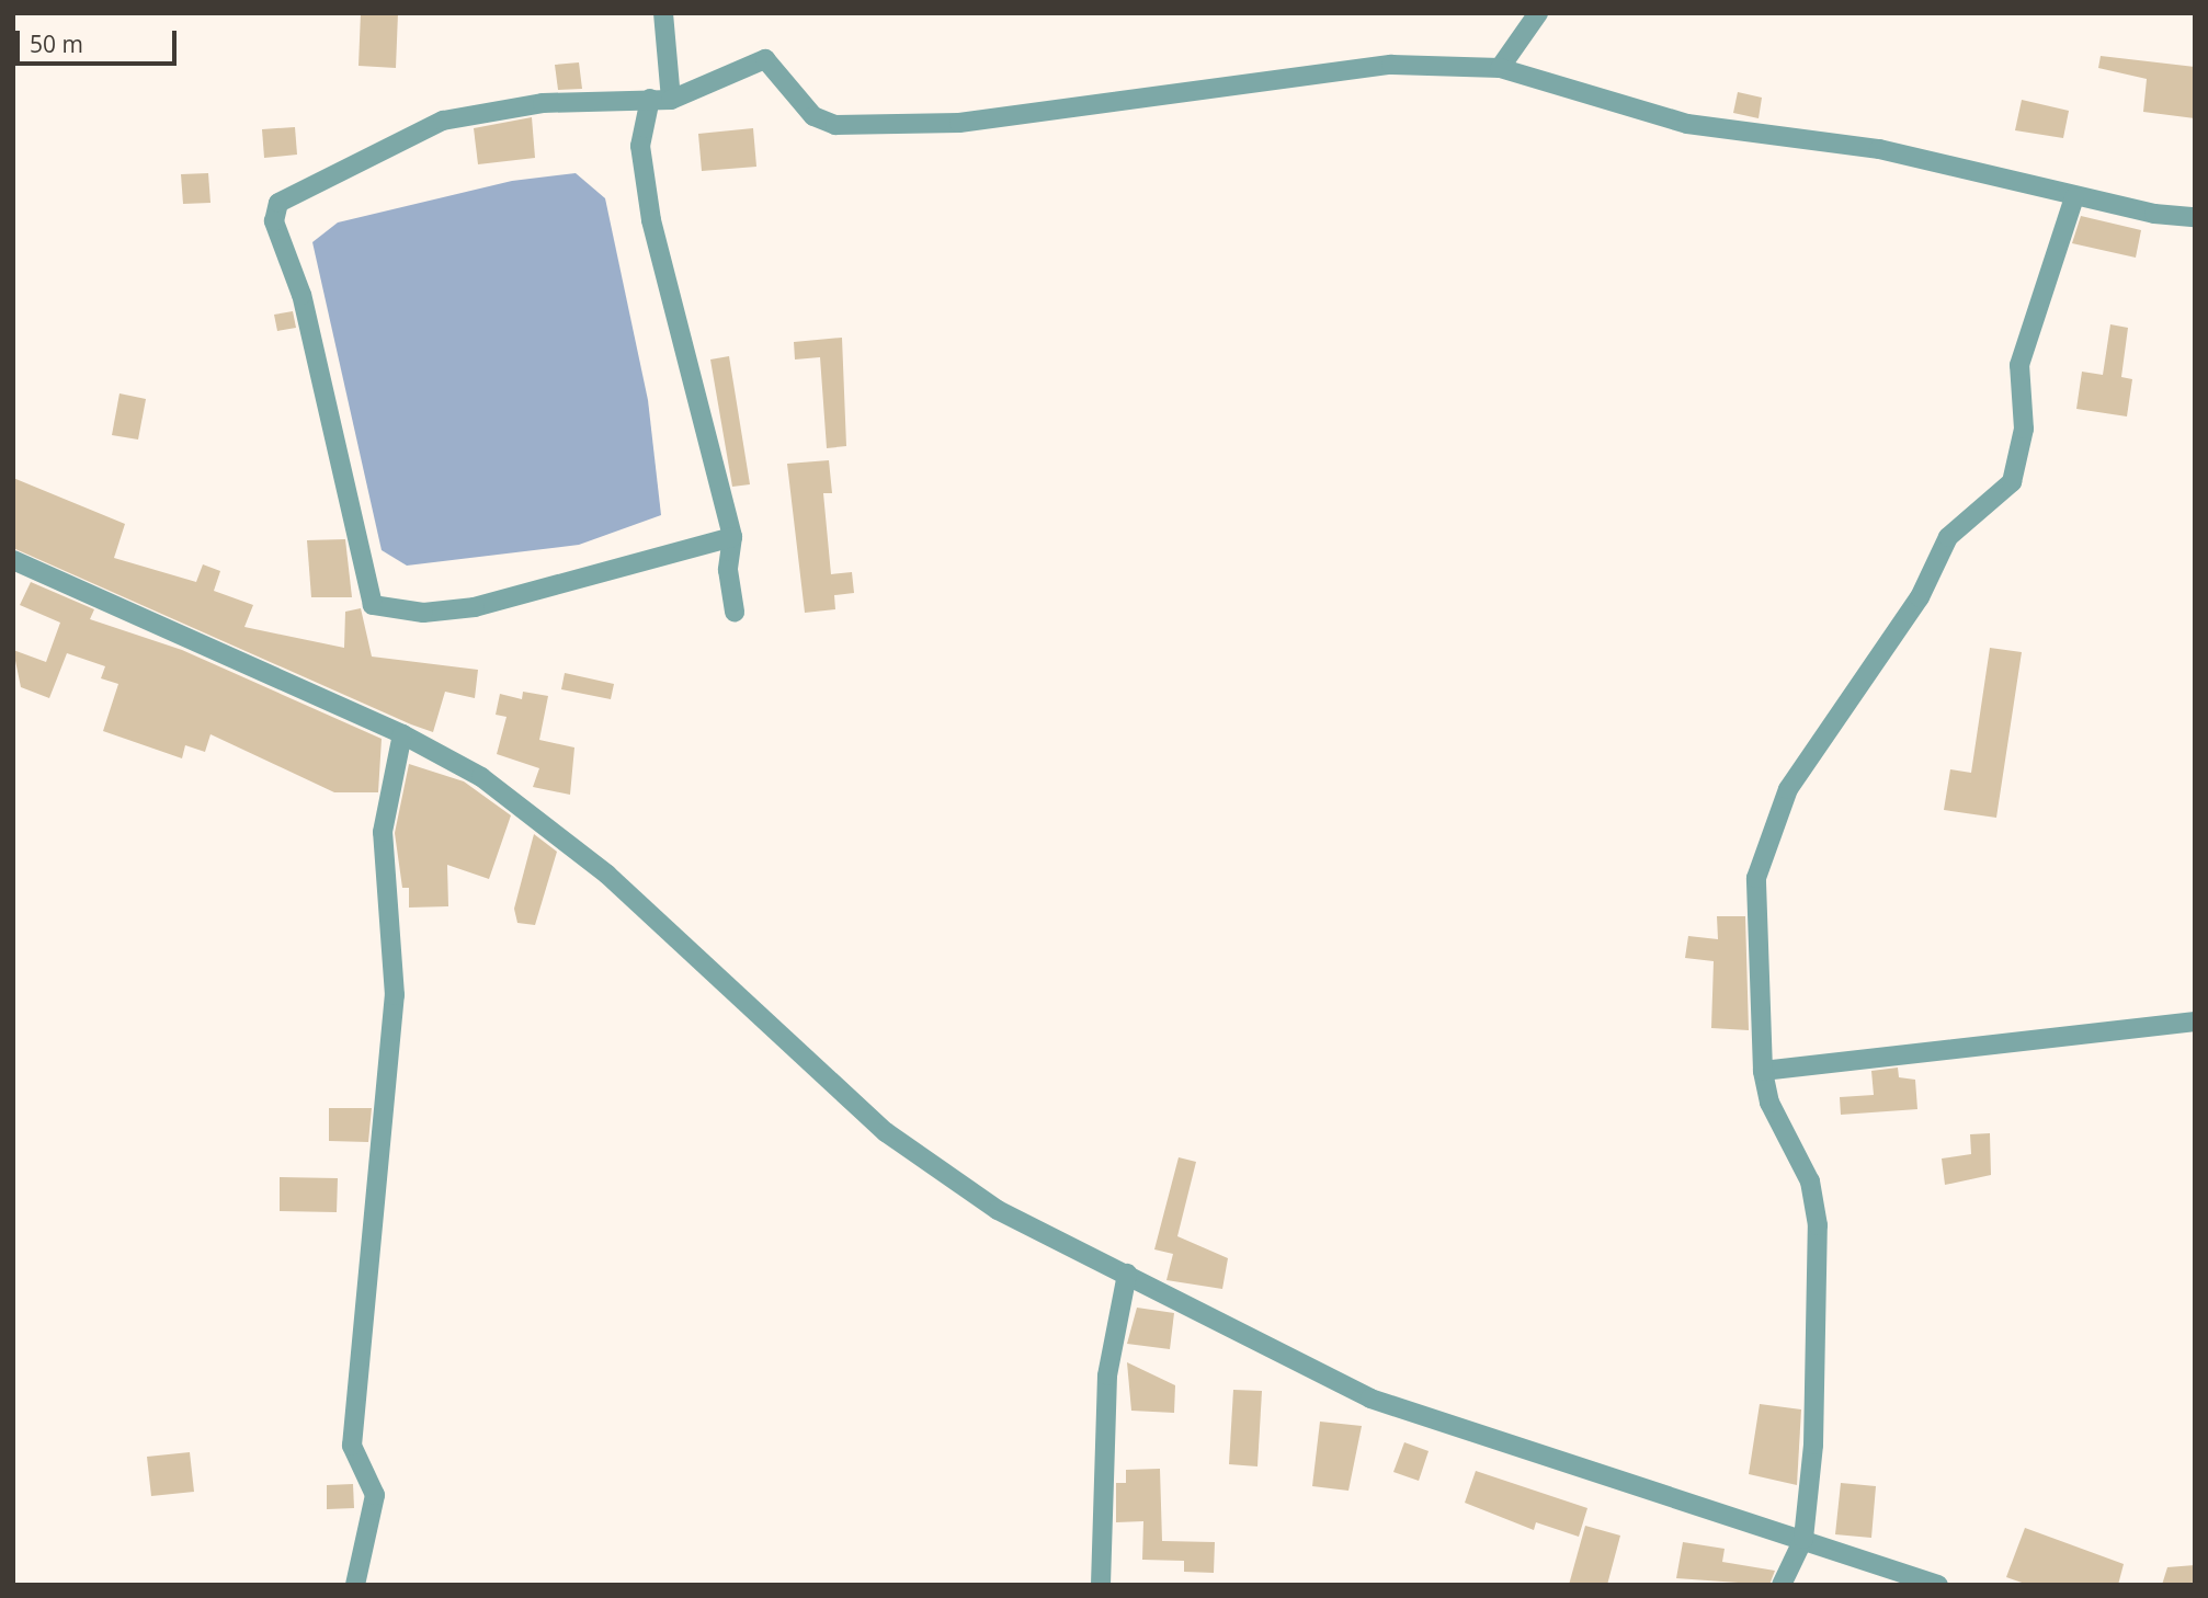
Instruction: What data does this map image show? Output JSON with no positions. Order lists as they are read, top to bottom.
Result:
{
  "scale_bar": "50 m"
}
